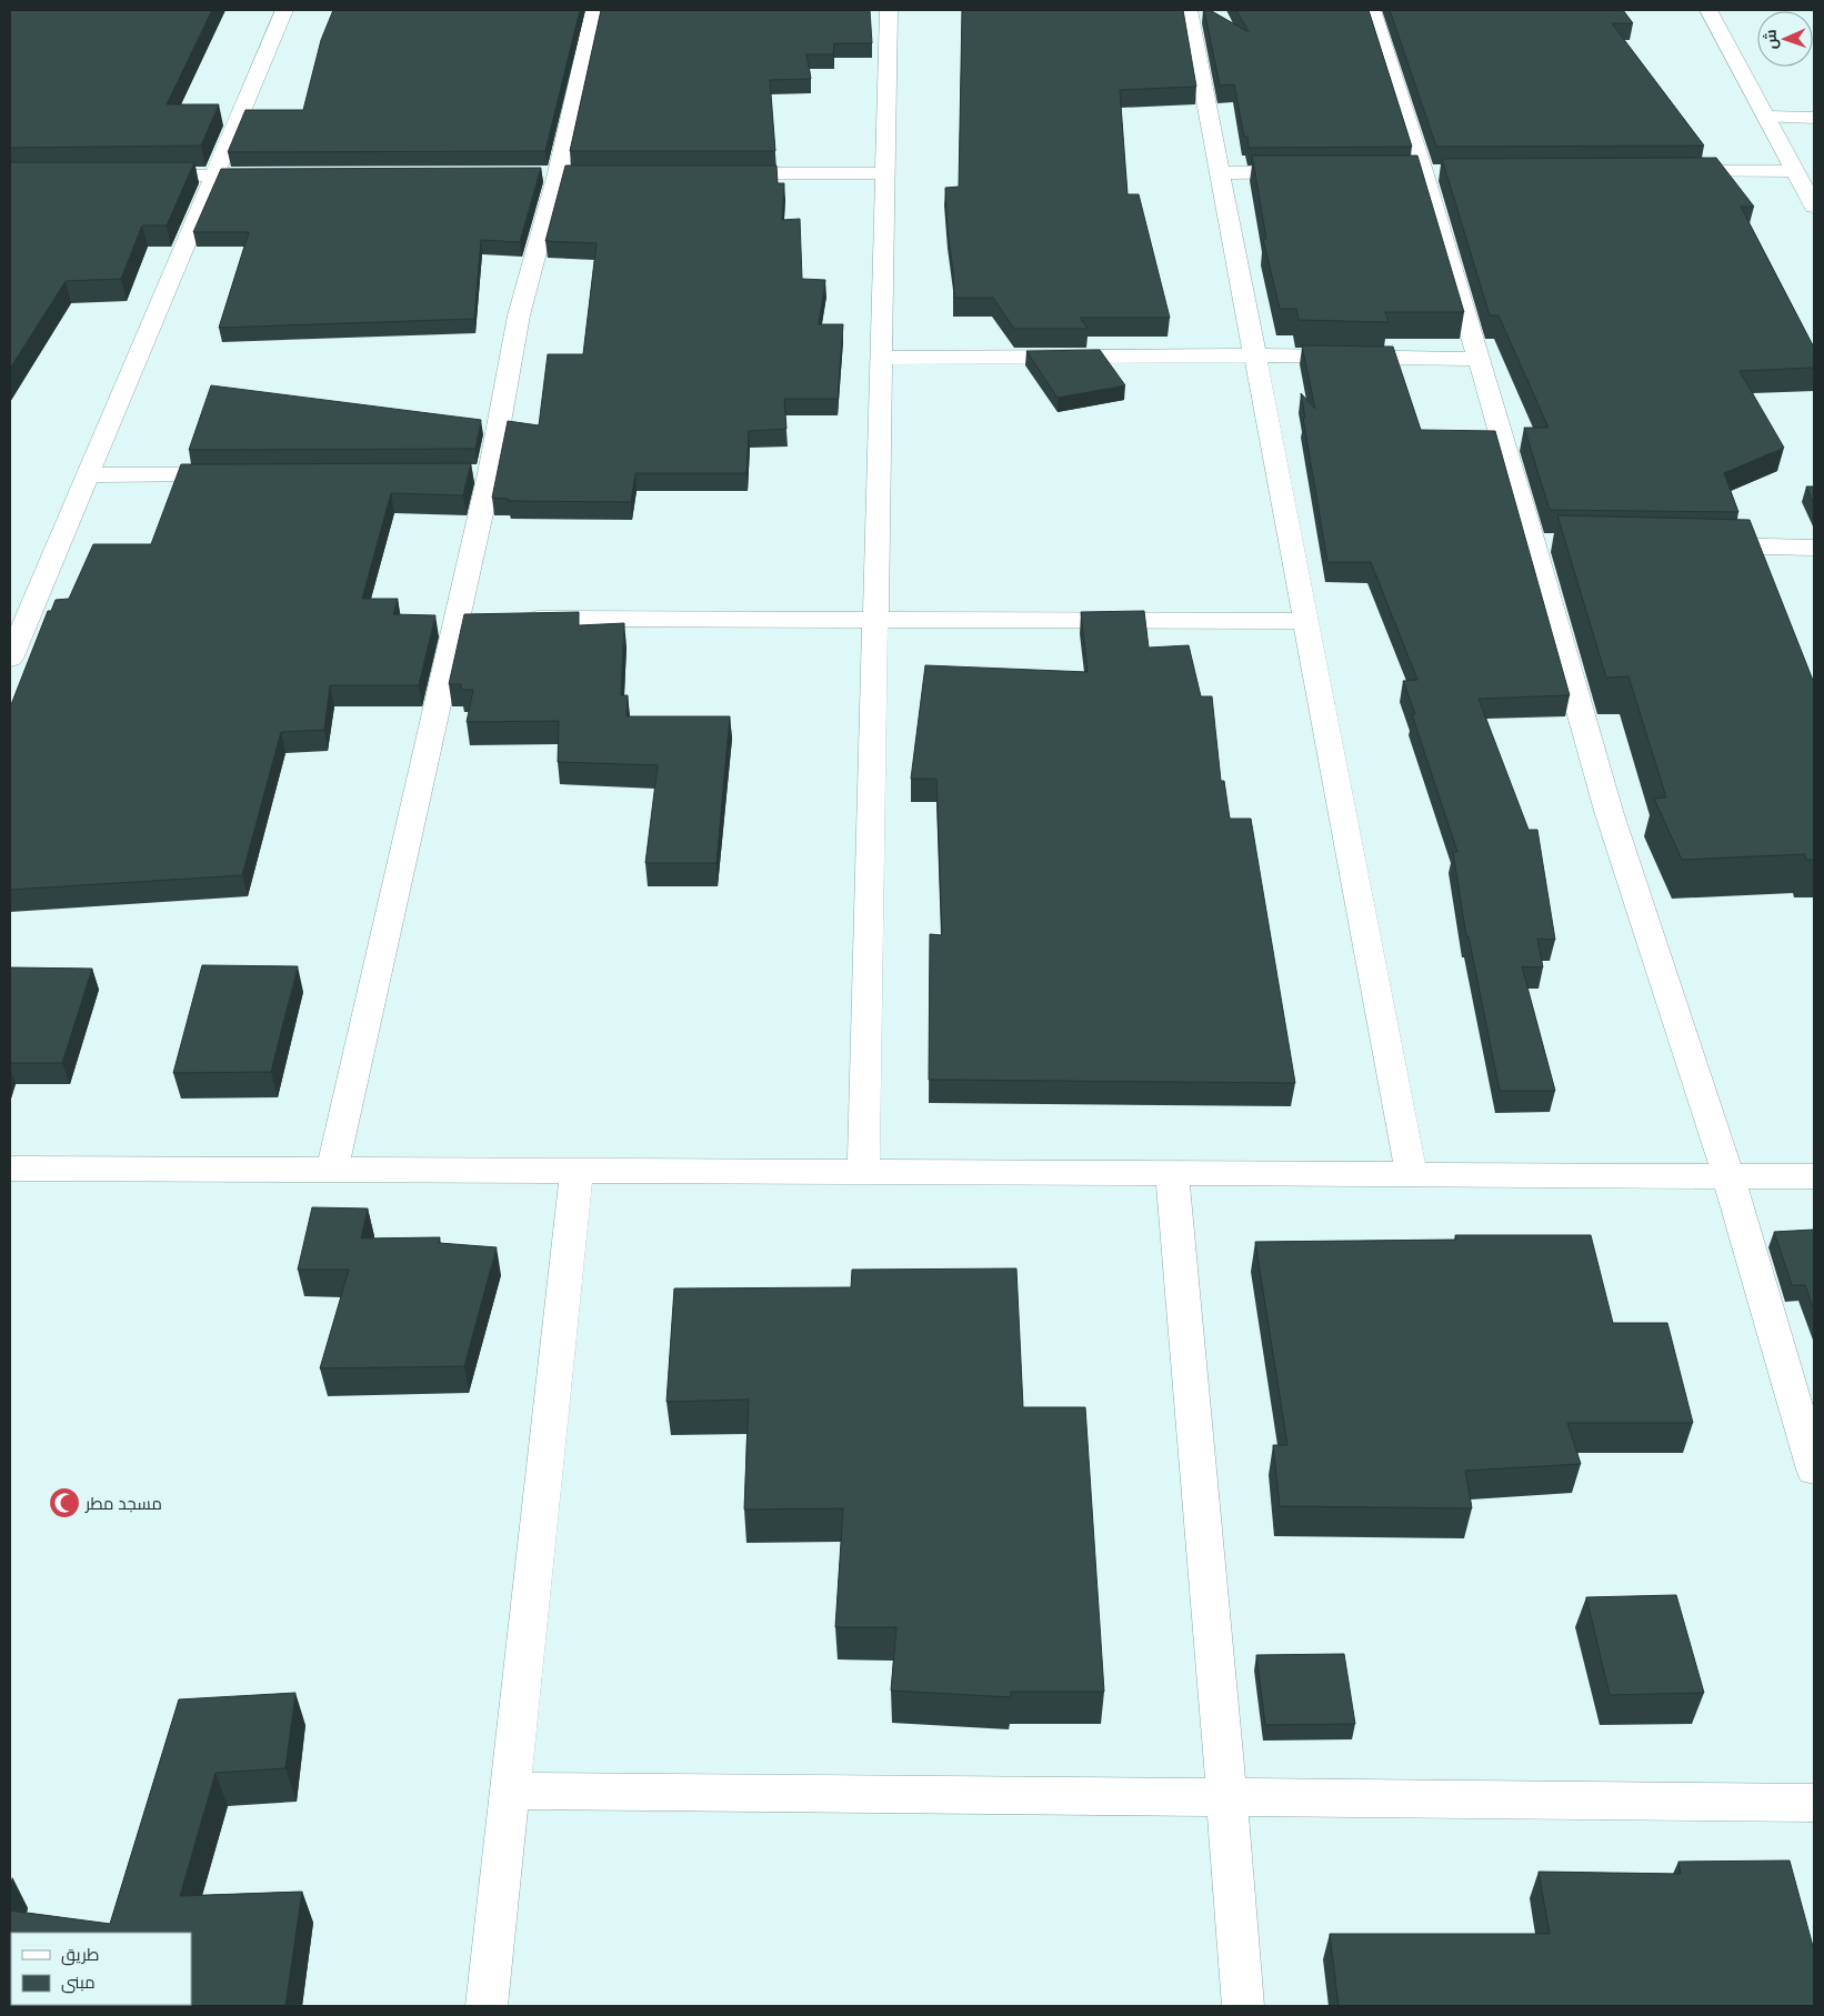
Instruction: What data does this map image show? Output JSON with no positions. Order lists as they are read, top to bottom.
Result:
{
  "places": {
    "mosque": ["مسجد مطر"]
  },
  "legend": ["طريق", "مبنى"],
  "north": "left"
}
